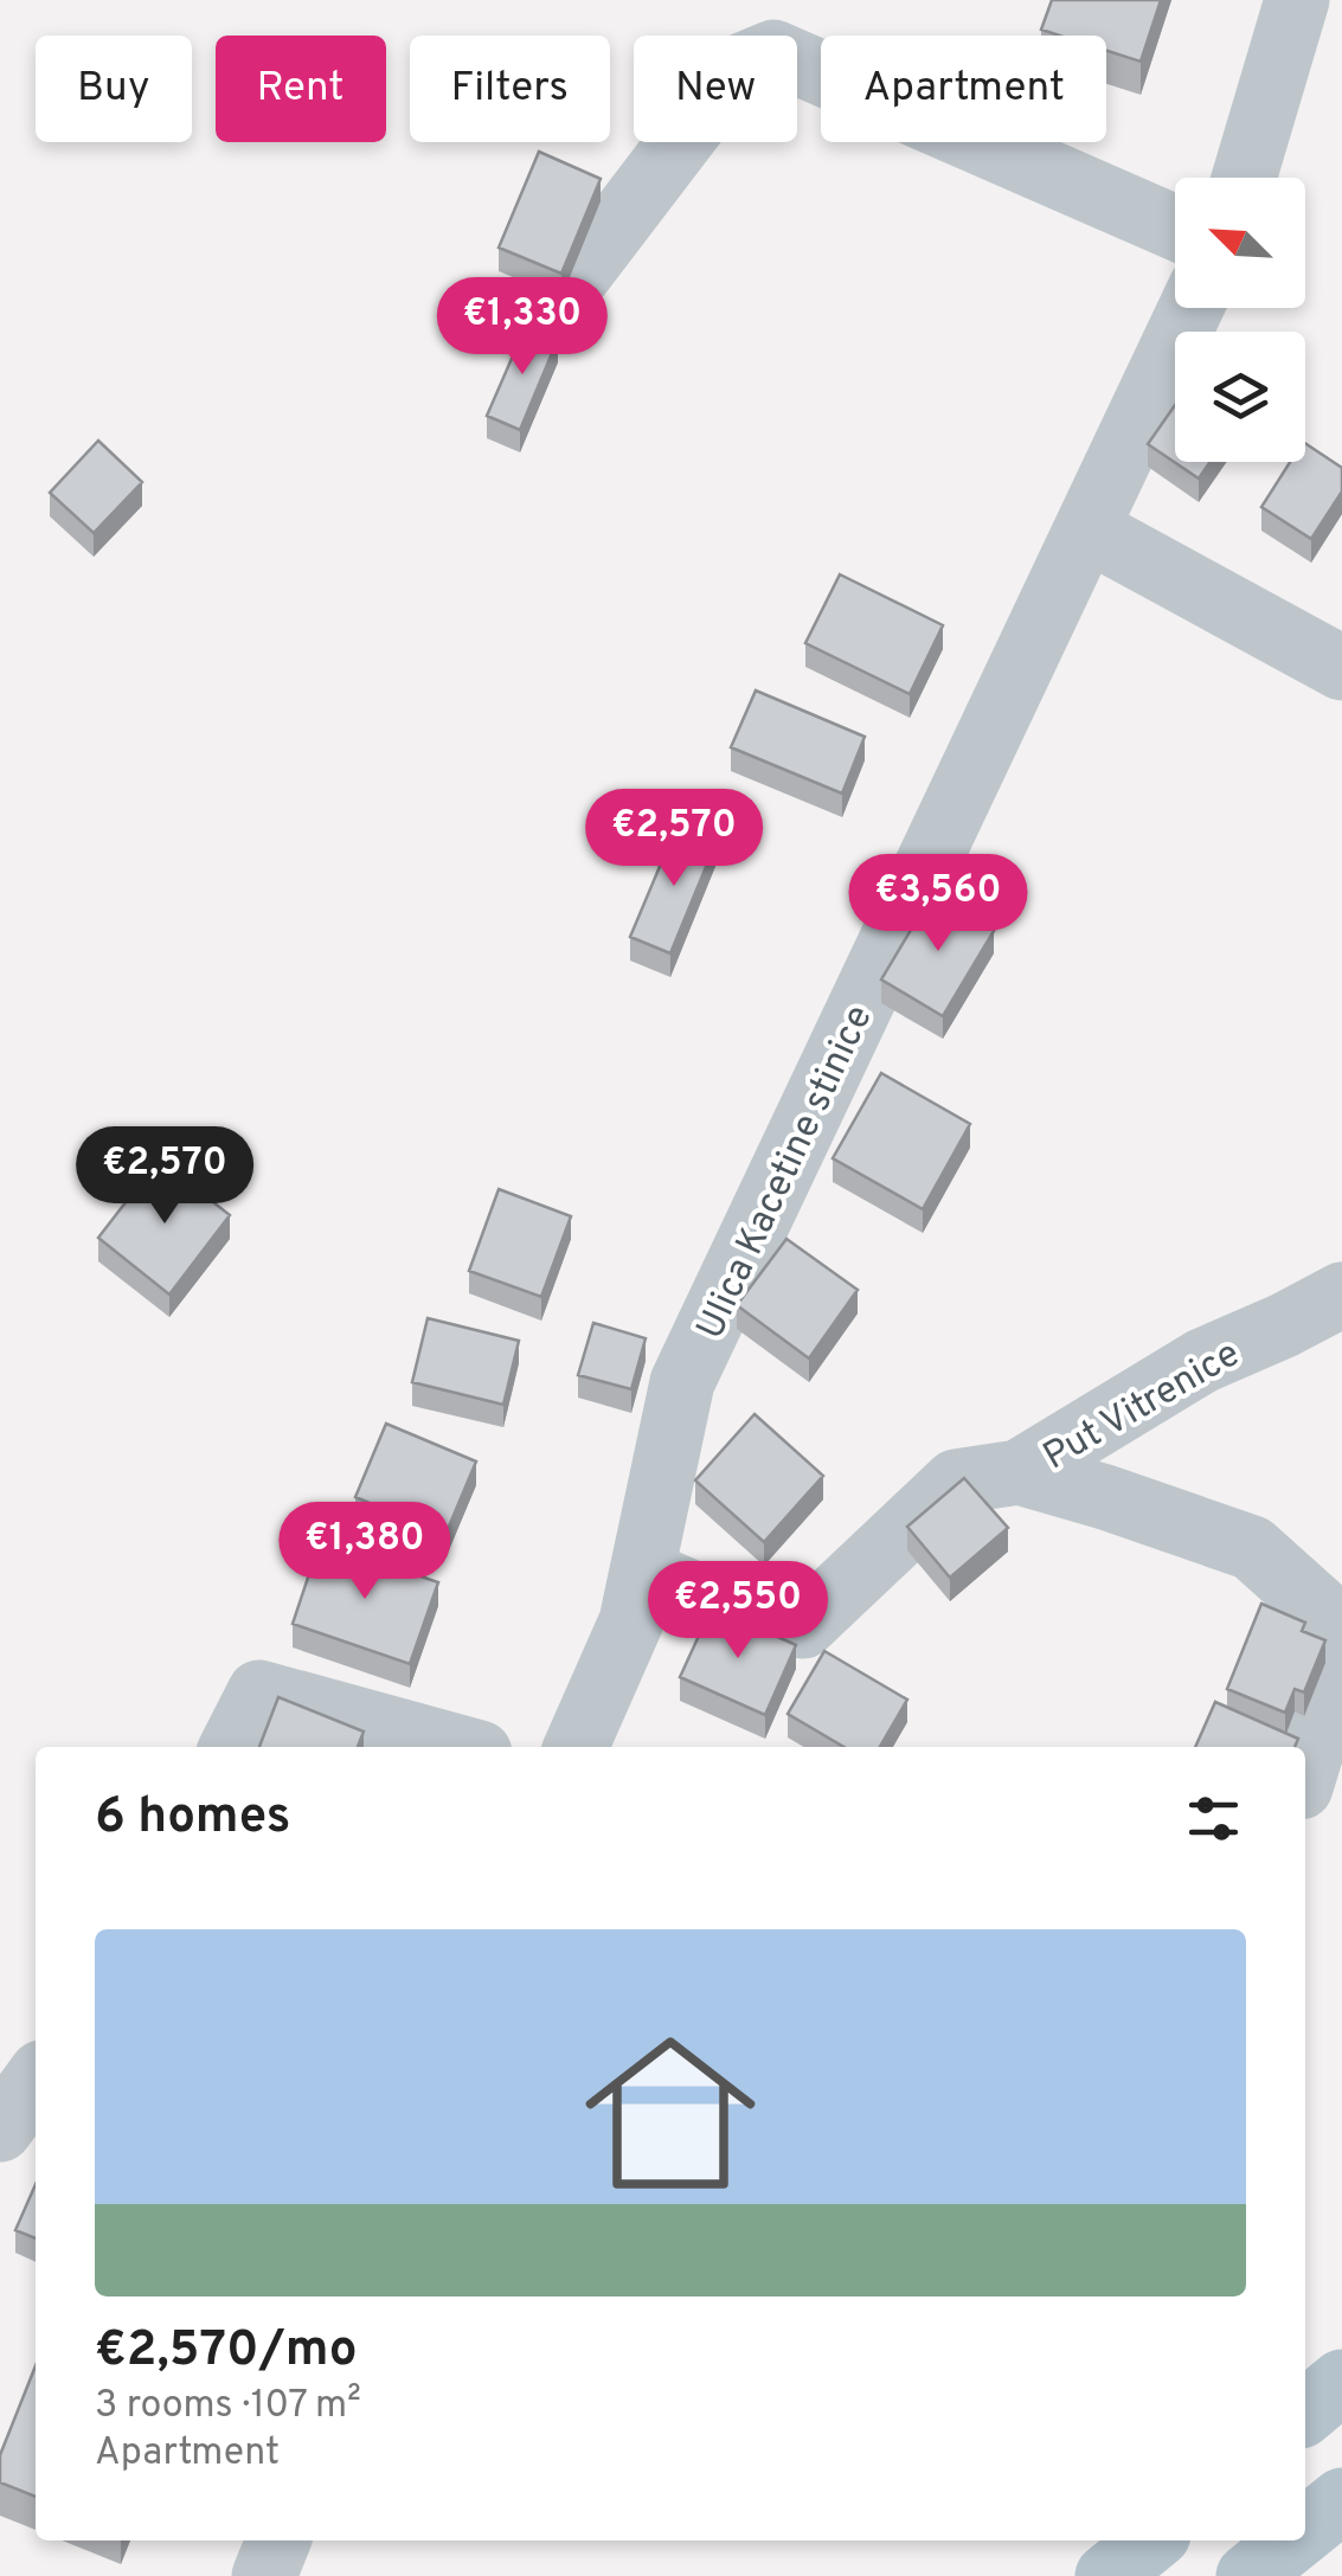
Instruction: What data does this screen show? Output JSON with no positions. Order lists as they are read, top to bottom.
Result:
{
  "streets": {
    "street": ["Ulica Kacetine stinice", "Put Vitrenice"]
  },
  "crossings": [
    ["Ulica Kacetine stinice", "Put Vitrenice"]
  ],
  "north": "top left",
  "page": {
    "chip": [
      "Buy",
      "Rent",
      "Filters",
      "New",
      "Apartment"
    ],
    "price": [
      "€1,330",
      "€2,570",
      "€3,560",
      "€2,570",
      "€1,380",
      "€2,550"
    ],
    "heading": "6 homes",
    "list": [
      {
        "name": "€2,570/mo",
        "note": "3 rooms · 107 m² · Apartment"
      }
    ]
  }
}
